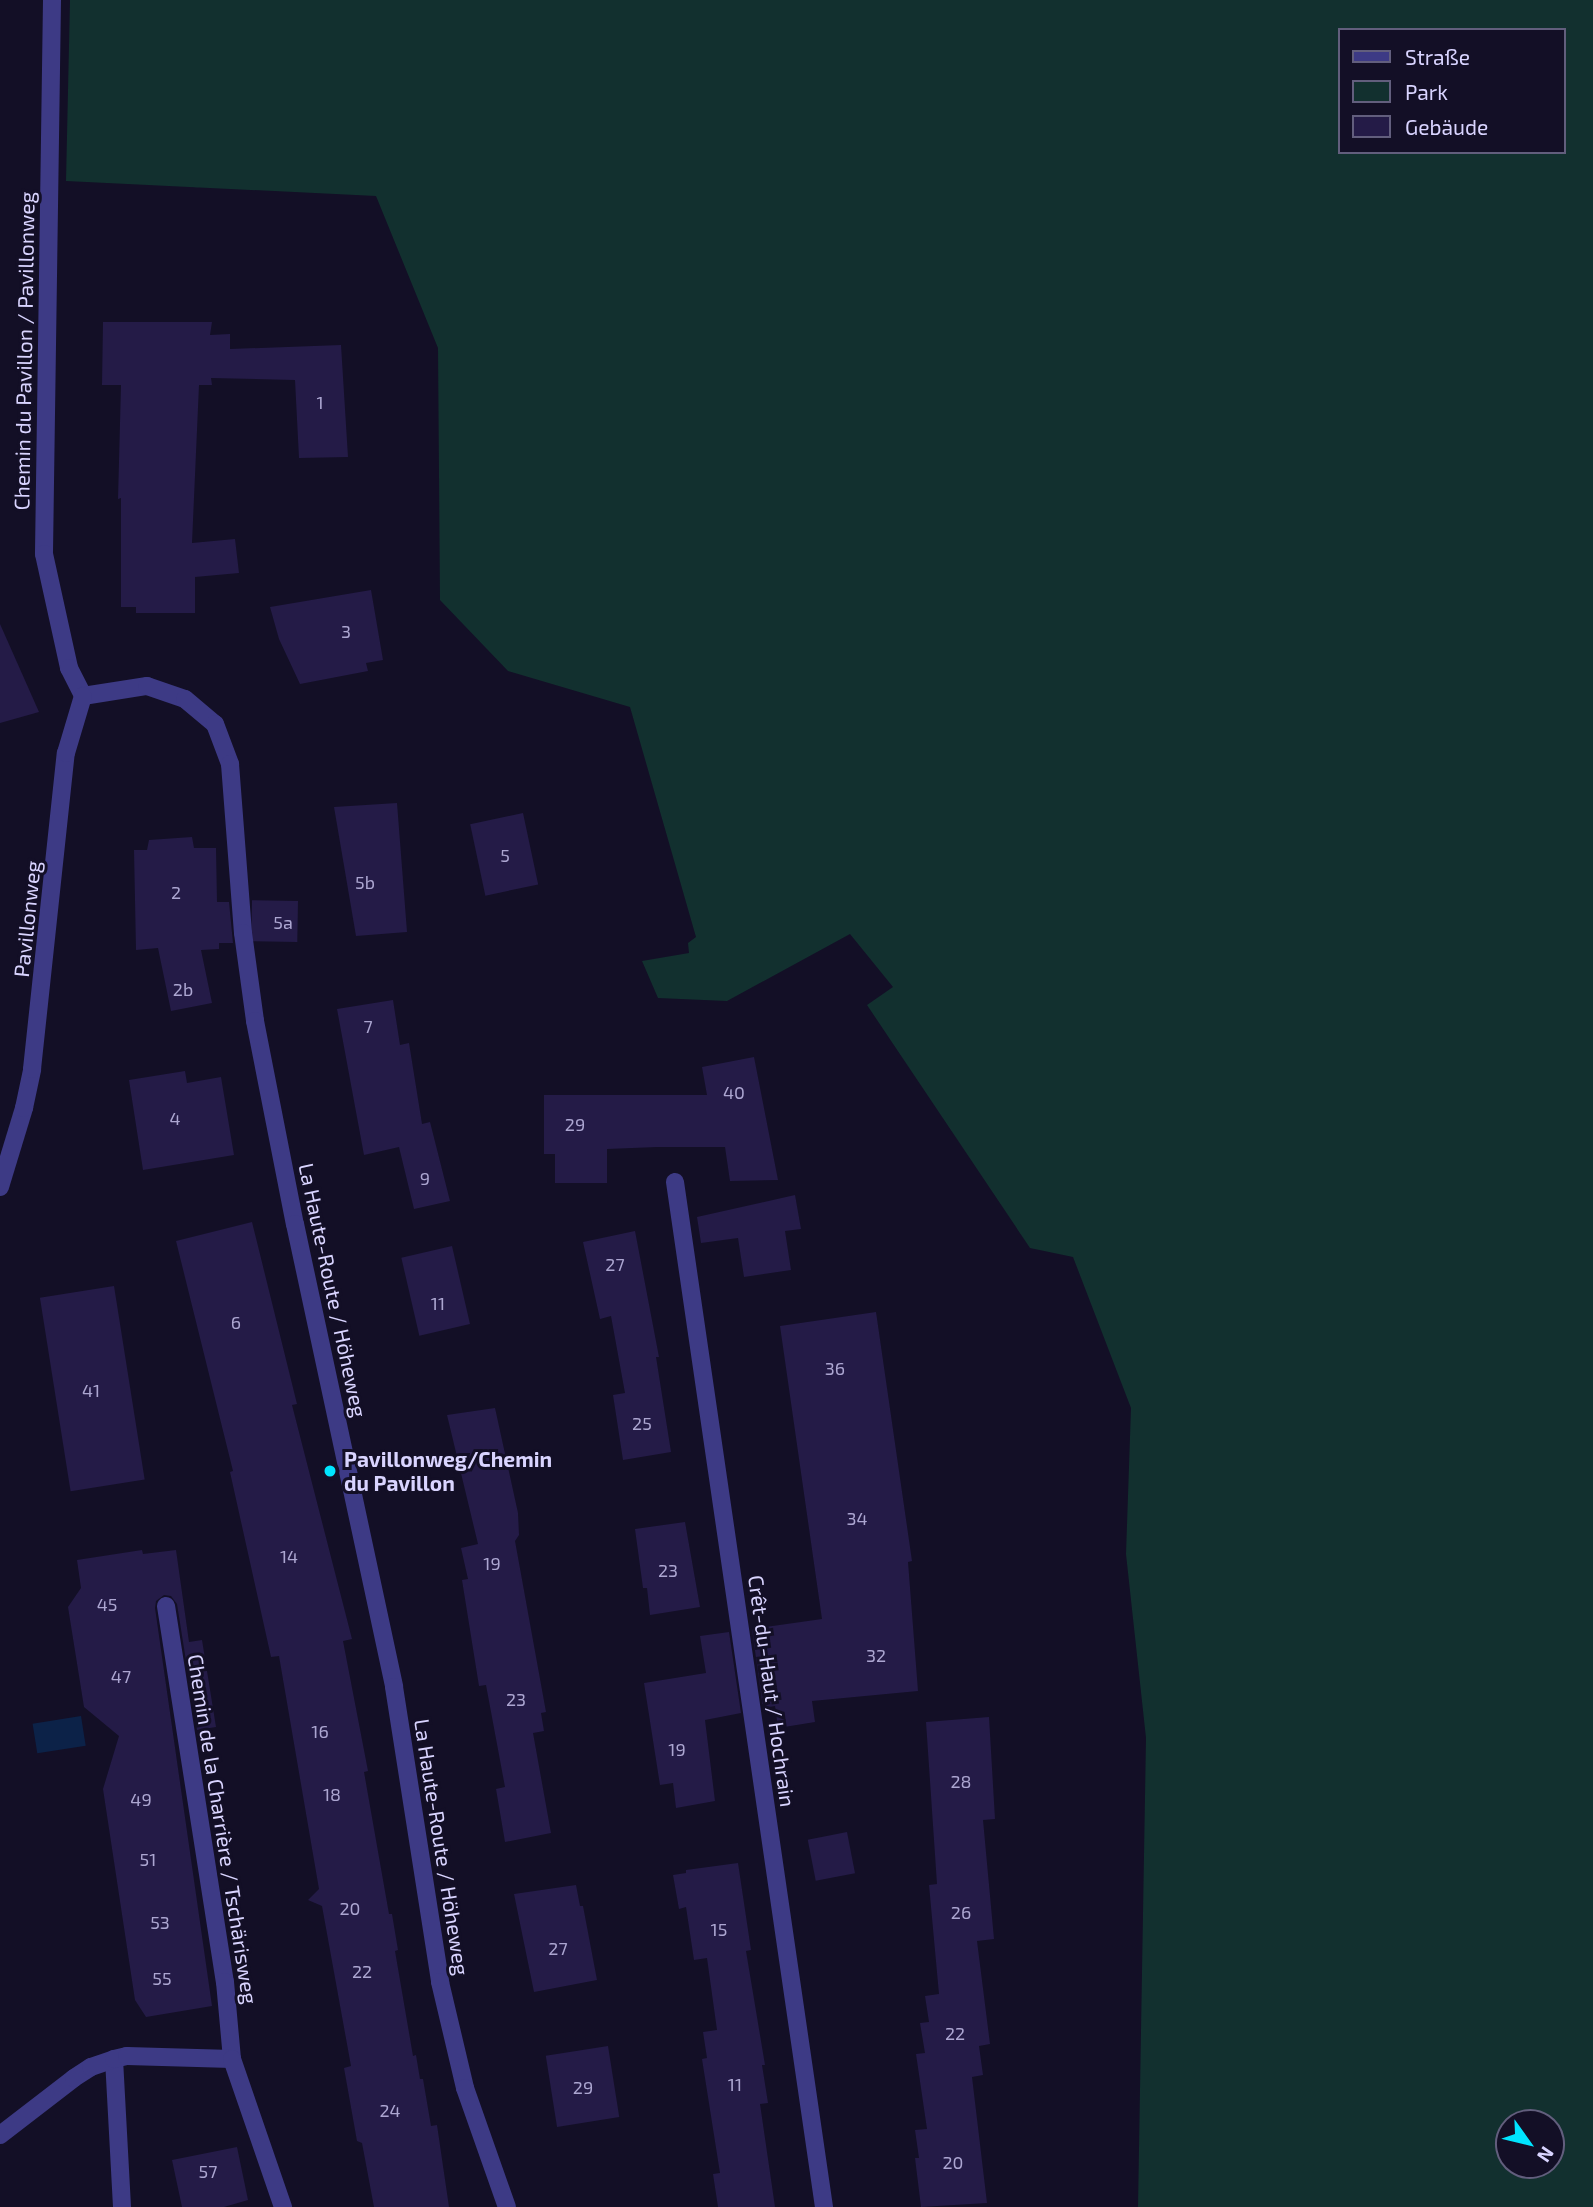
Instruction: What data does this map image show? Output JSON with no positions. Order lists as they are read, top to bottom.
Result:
{
  "streets": {
    "street": [
      "Chemin du Pavillon / Pavillonweg",
      "Pavillonweg",
      "La Haute-Route / Höheweg",
      "Crêt-du-Haut / Hochrain",
      "Chemin de la Charrière / Tschärisweg"
    ]
  },
  "crossings": [
    ["Chemin du Pavillon / Pavillonweg", "Pavillonweg"],
    ["Chemin du Pavillon / Pavillonweg", "La Haute-Route / Höheweg"],
    ["Pavillonweg", "La Haute-Route / Höheweg"]
  ],
  "places": ["Pavillonweg/Chemin du Pavillon"],
  "house_numbers": [
    "1",
    "3",
    "5",
    "5b",
    "2",
    "5a",
    "2b",
    "7",
    "40",
    "4",
    "29",
    "9",
    "27",
    "11",
    "6",
    "36",
    "41",
    "25",
    "34",
    "14",
    "19",
    "23",
    "45",
    "32",
    "47",
    "23",
    "16",
    "19",
    "28",
    "18",
    "49",
    "51",
    "20",
    "26",
    "53",
    "15",
    "27",
    "22",
    "55",
    "22",
    "11",
    "29",
    "24",
    "20",
    "57"
  ],
  "legend": ["Straße", "Park", "Gebäude"],
  "north": "bottom right"
}
